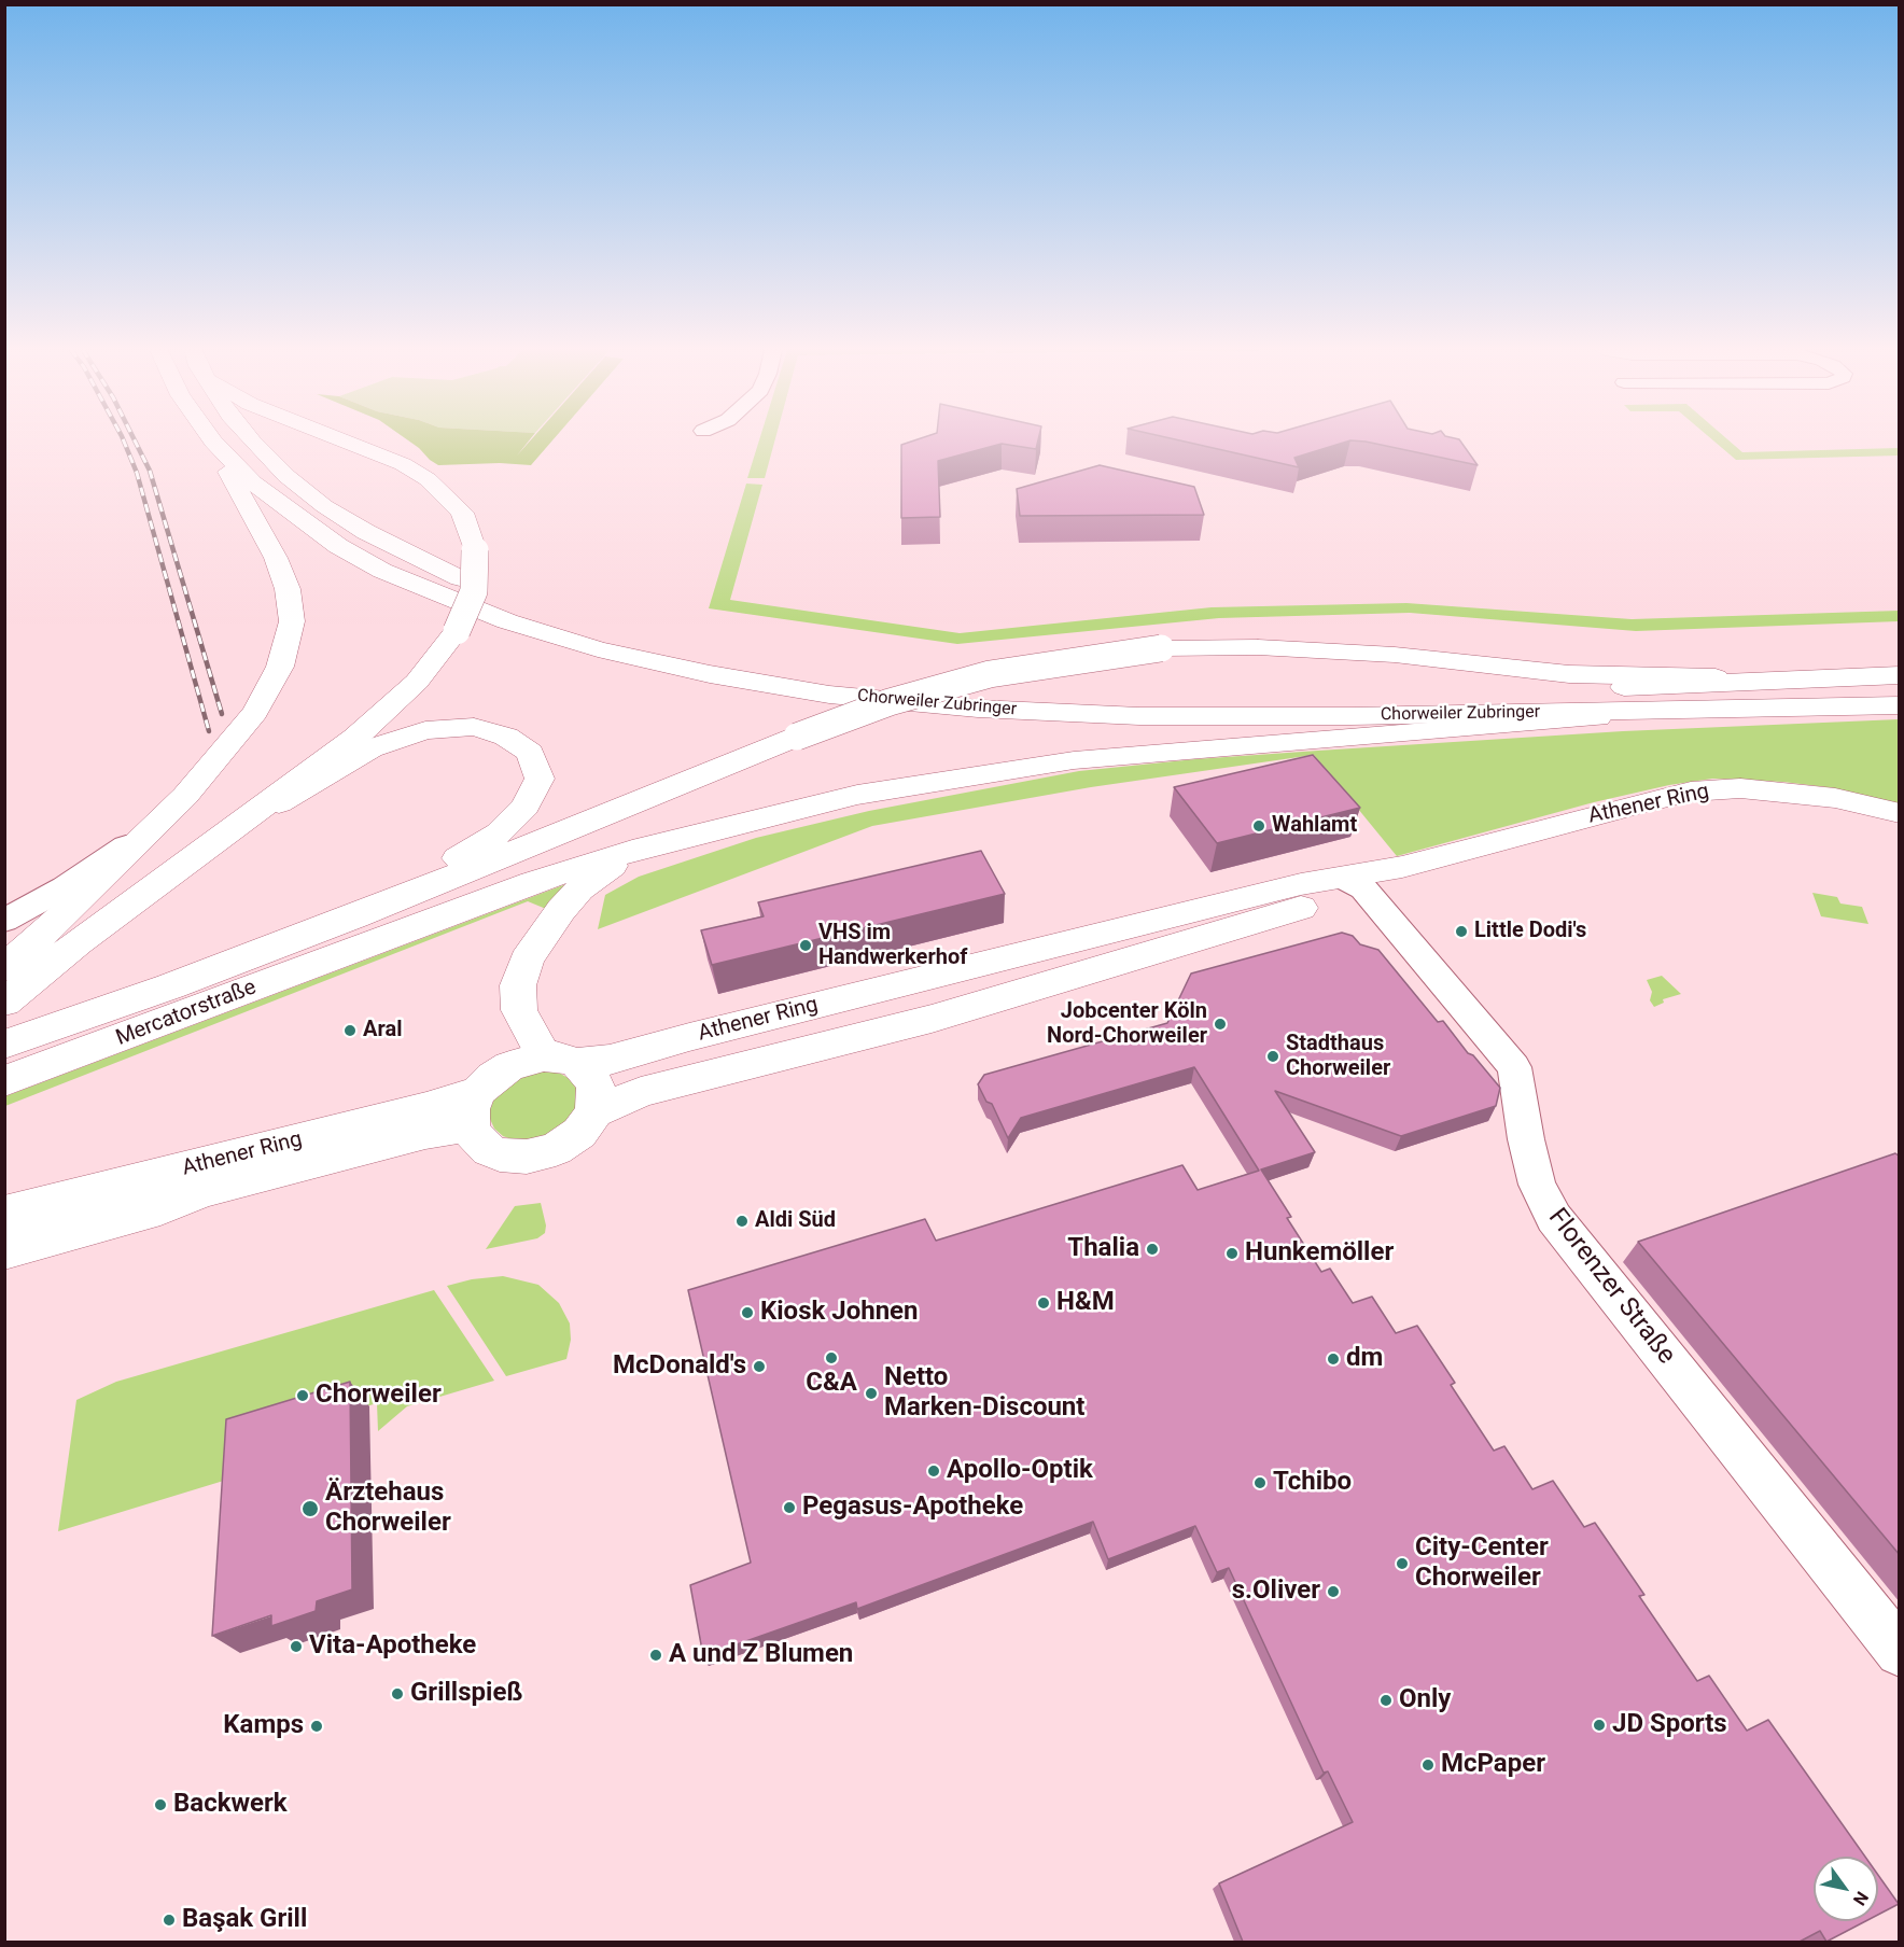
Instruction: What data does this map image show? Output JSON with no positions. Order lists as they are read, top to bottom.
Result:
{
  "streets": {
    "main road": ["Chorweiler Zubringer", "Athener Ring", "Mercatorstraße"],
    "street": ["Florenzer Straße"]
  },
  "crossings": [
    ["Athener Ring", "Florenzer Straße"]
  ],
  "places": [
    "Wahlamt",
    "Little Dodi's",
    "VHS im Handwerkerhof",
    "Jobcenter Köln Nord-Chorweiler",
    "Aral",
    "Stadthaus Chorweiler",
    "Aldi Süd",
    "Thalia",
    "Hunkemöller",
    "H&M",
    "Kiosk Johnen",
    "C&A",
    "dm",
    "McDonald's",
    "Netto Marken-Discount",
    "Chorweiler",
    "Apollo-Optik",
    "Tchibo",
    "Pegasus-Apotheke",
    "Ärztehaus Chorweiler",
    "City-Center Chorweiler",
    "s.Oliver",
    "Vita-Apotheke",
    "A und Z Blumen",
    "Grillspieß",
    "Only",
    "JD Sports",
    "Kamps",
    "McPaper",
    "Backwerk",
    "Başak Grill"
  ],
  "north": "bottom right"
}
